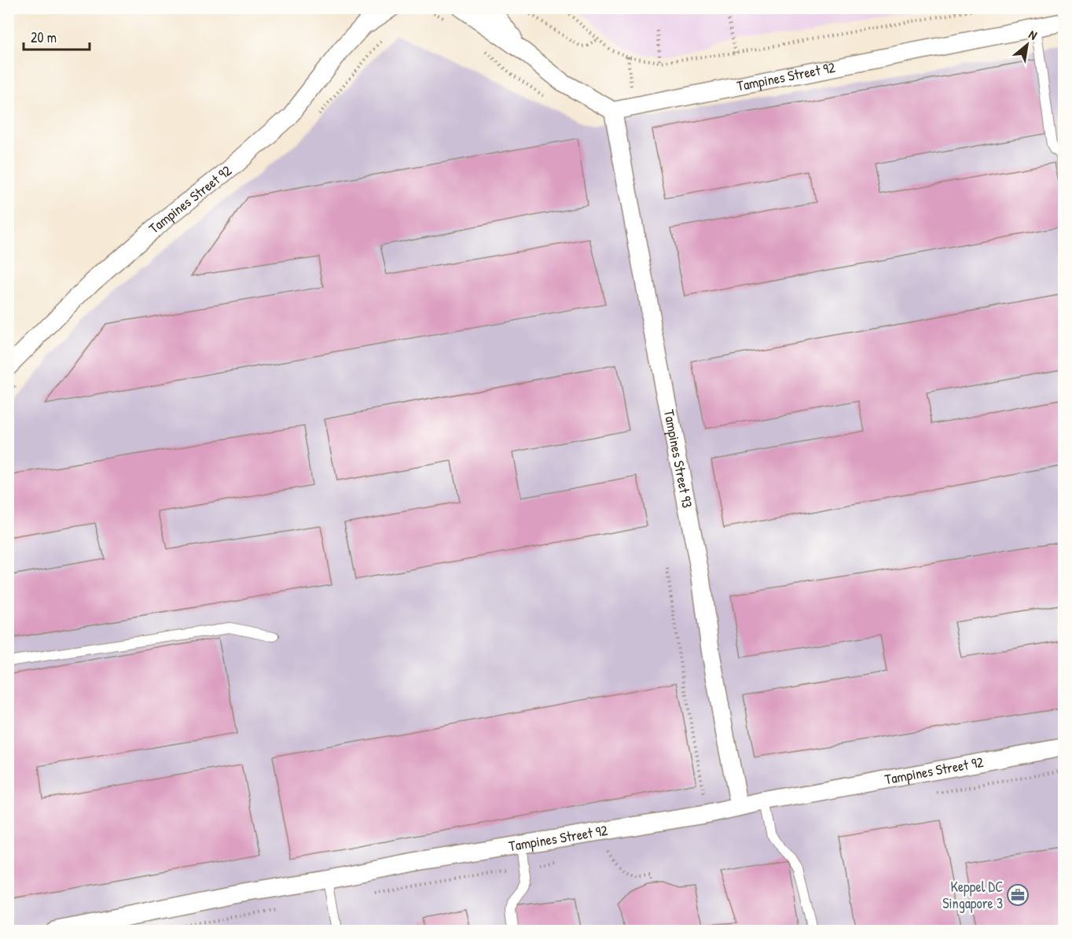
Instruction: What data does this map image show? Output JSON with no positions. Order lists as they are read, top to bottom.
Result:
{
  "streets": {
    "street": ["Tampines Street 92", "Tampines Street 93"]
  },
  "crossings": [
    ["Tampines Street 92", "Tampines Street 93"]
  ],
  "places": {
    "office": ["Keppel DC Singapore 3"]
  },
  "scale_bar": "20 m",
  "north": "top right"
}
